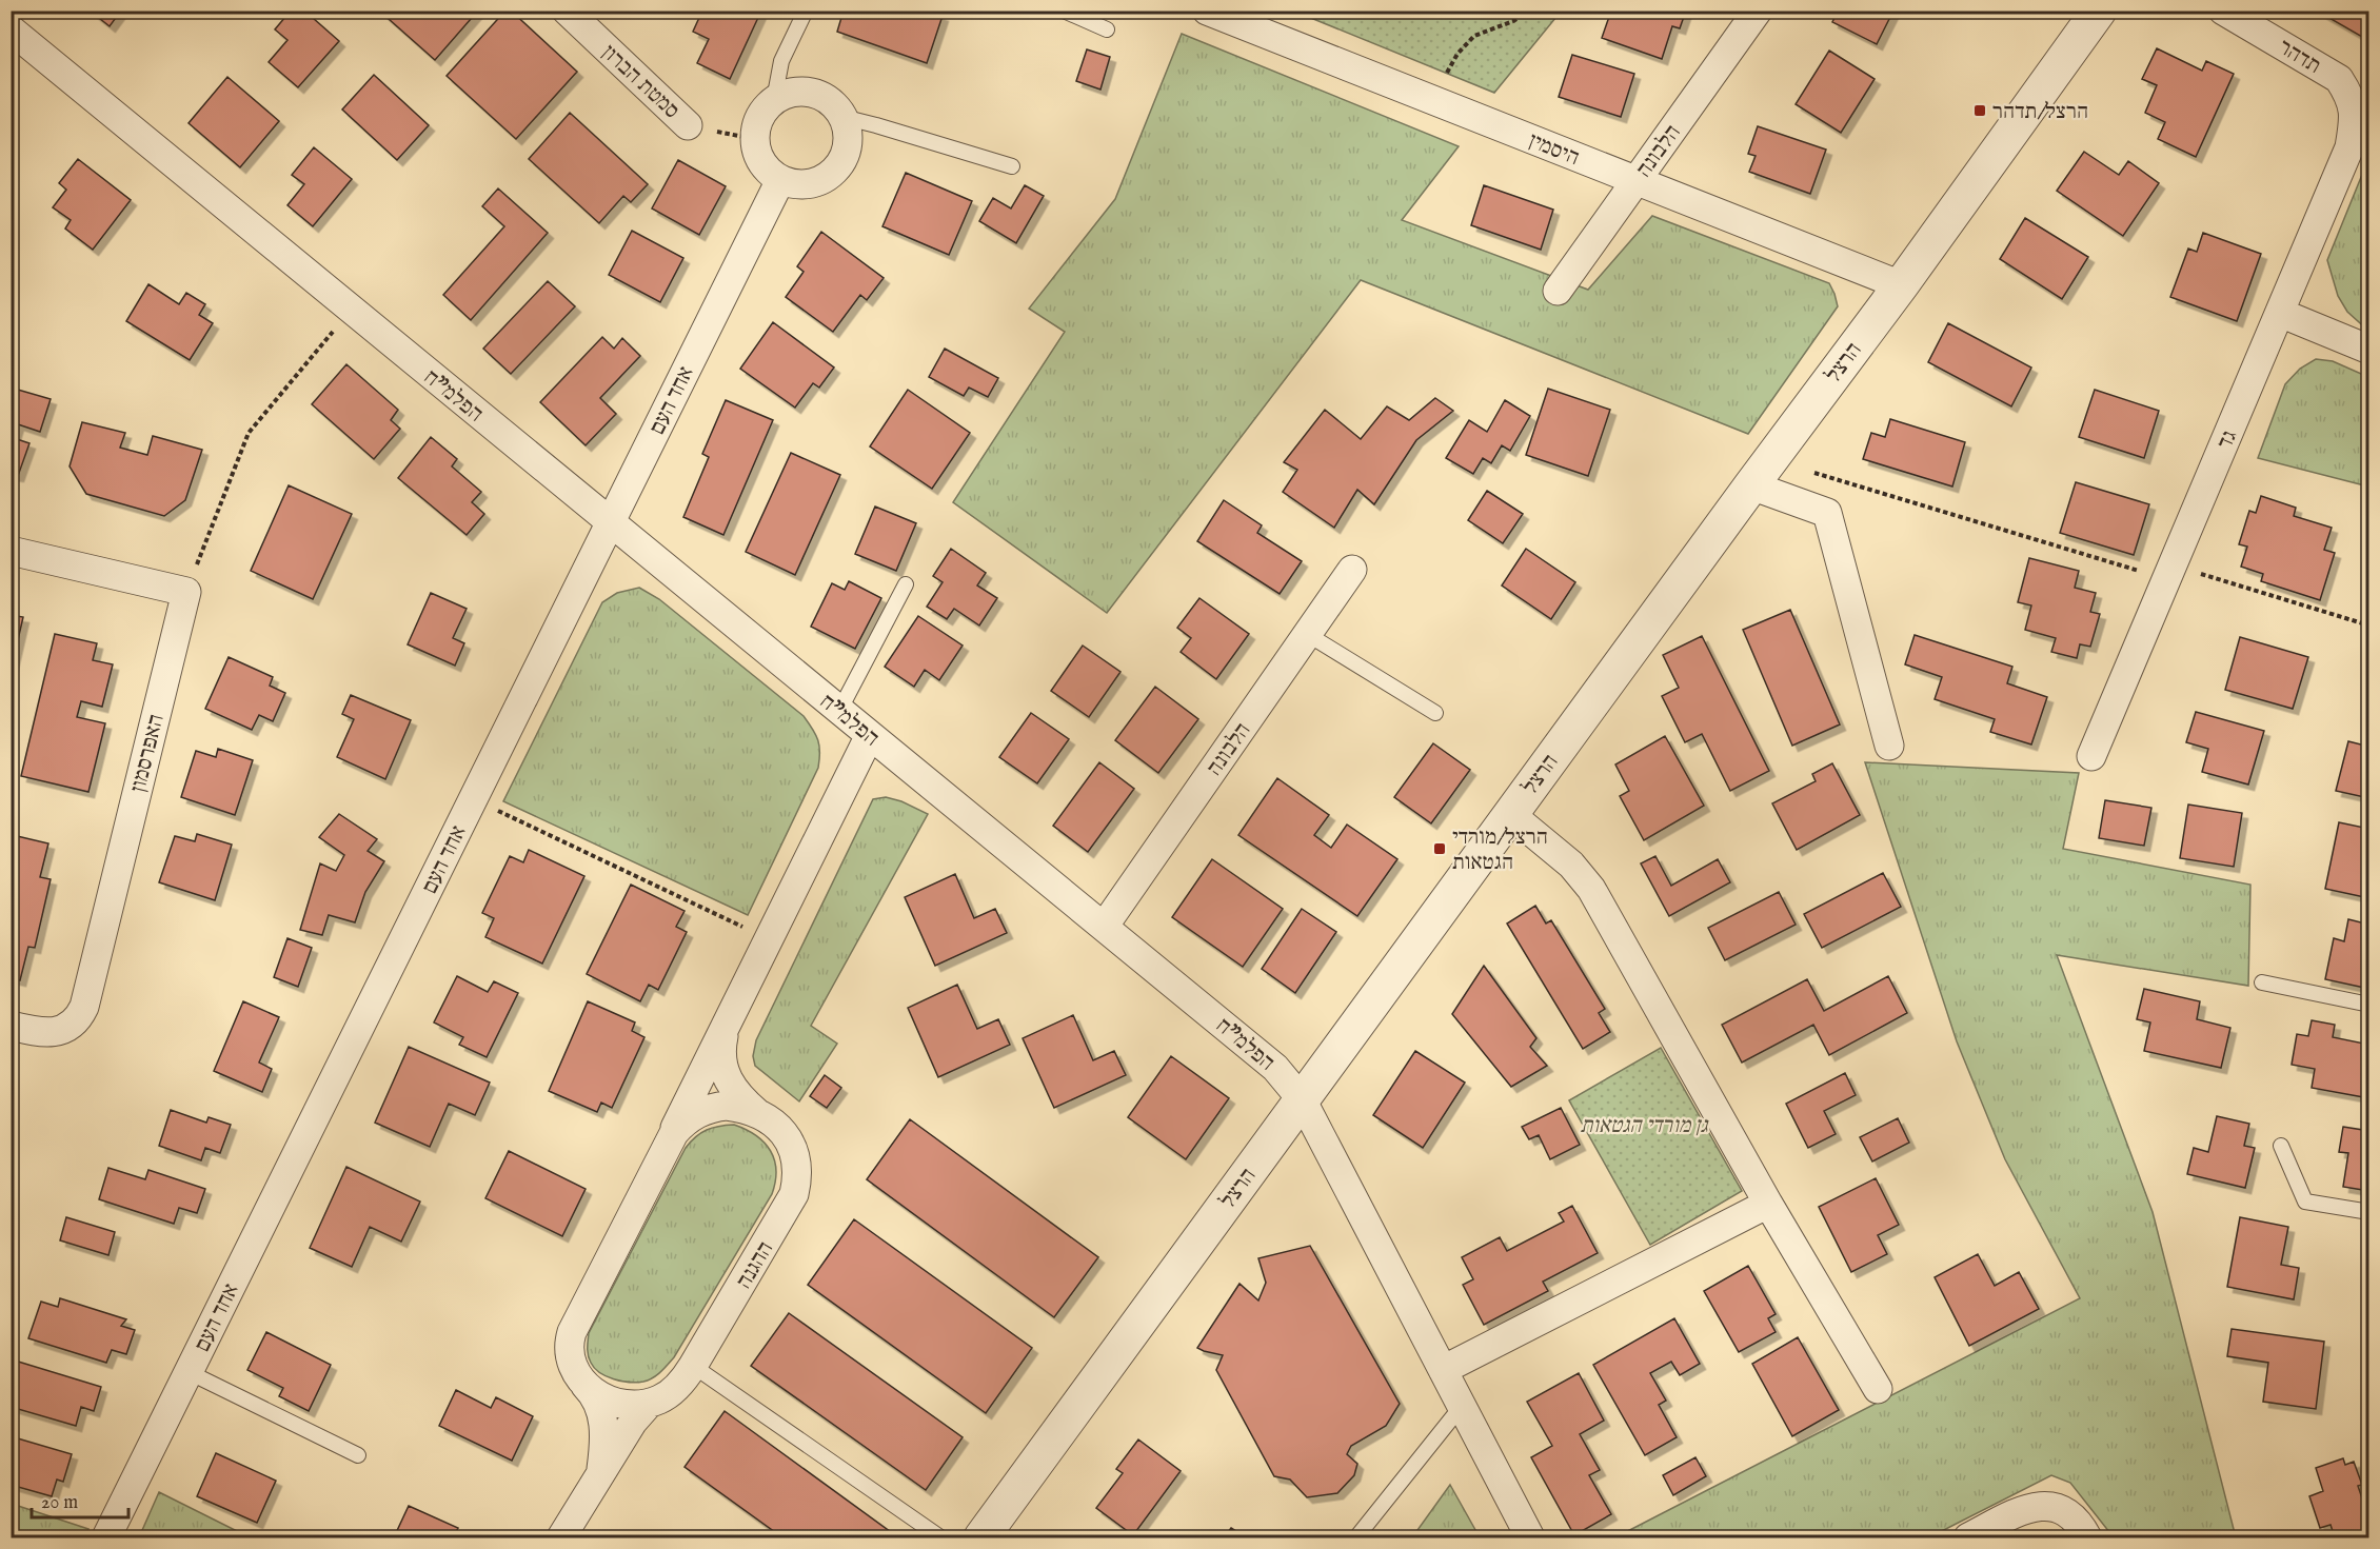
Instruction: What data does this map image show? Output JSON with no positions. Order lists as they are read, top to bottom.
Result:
{
  "streets": {
    "street": [
      "תדהר",
      "סמטת הברון",
      "היסמין",
      "הלבונה",
      "הרצל",
      "הפלמ\"ח",
      "אחד העם",
      "גד",
      "האפרסמון",
      "ההגנה"
    ]
  },
  "crossings": [
    ["תדהר", "גד"],
    ["היסמין", "הלבונה"],
    ["היסמין", "הרצל"],
    ["הלבונה", "הפלמ\"ח"],
    ["הרצל", "הפלמ\"ח"],
    ["הפלמ\"ח", "אחד העם"],
    ["הפלמ\"ח", "ההגנה"]
  ],
  "parks": ["גן מורדי הגטאות"],
  "places": {
    "transit": ["הרצל/תדהר", "הרצל/מורדי הגטאות"]
  },
  "scale_bar": "20 m"
}
